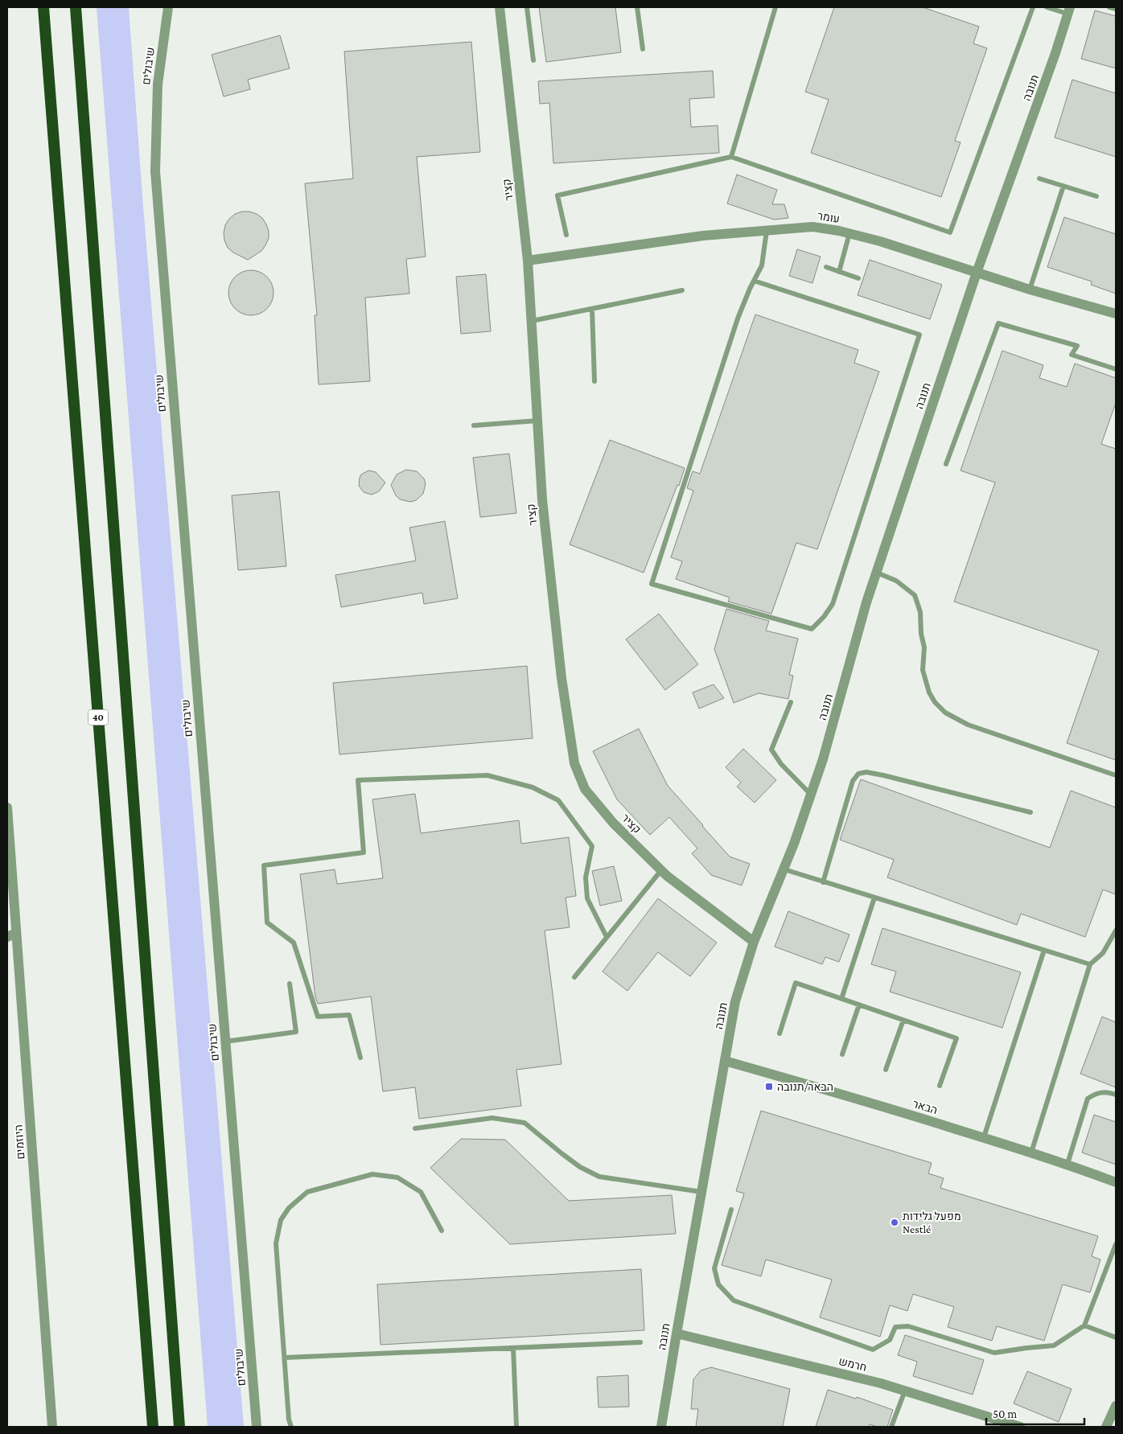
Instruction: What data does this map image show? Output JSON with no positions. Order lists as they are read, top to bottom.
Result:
{
  "streets": {
    "highway": ["40"],
    "street": [
      "שיבולים",
      "תנובה",
      "קציר",
      "עומר",
      "הבאר",
      "היוזמים",
      "חרמש"
    ]
  },
  "crossings": [
    ["תנובה", "קציר"],
    ["תנובה", "עומר"],
    ["תנובה", "הבאר"],
    ["תנובה", "חרמש"],
    ["קציר", "עומר"]
  ],
  "places": {
    "transit": ["הבאר/תנובה"],
    "other": ["מפעל גלידות Nestlé"]
  },
  "scale_bar": "50 m"
}
